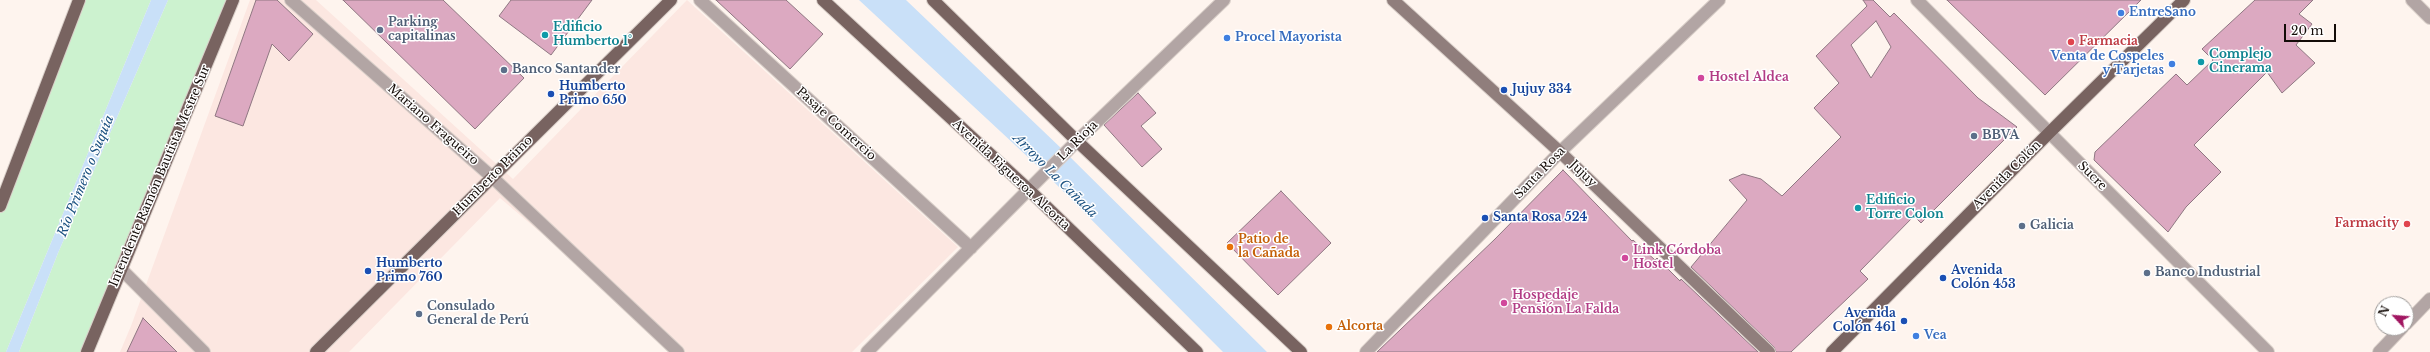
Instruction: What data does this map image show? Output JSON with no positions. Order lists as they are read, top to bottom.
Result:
{
  "streets": {
    "main road": [
      "Avenida Figueroa Alcorta",
      "Avenida Colón",
      "Intendente Ramón Bautista Mestre Sur",
      "Humberto Primo"
    ],
    "street": [
      "Pasaje Comercio",
      "Mariano Fragueiro",
      "La Rioja",
      "Santa Rosa",
      "Jujuy",
      "Sucre"
    ]
  },
  "crossings": [
    ["Pasaje Comercio", "La Rioja"],
    ["Mariano Fragueiro", "Humberto Primo"],
    ["La Rioja", "Avenida Figueroa Alcorta"],
    ["Santa Rosa", "Jujuy"],
    ["Avenida Colón", "Sucre"]
  ],
  "water": ["Río Primero o Suquía", "Arroyo La Cañada"],
  "places": [
    "EntreSano",
    "Parking capitalinas",
    "Edificio Humberto 1°",
    "Procel Mayorista",
    "Farmacia",
    "Complejo Cinerama",
    "Venta de Cospeles y Tarjetas",
    "Banco Santander",
    "Hostel Aldea",
    "Jujuy 334",
    "Humberto Primo 650",
    "BBVA",
    "Edificio Torre Colon",
    "Santa Rosa 524",
    "Farmacity",
    "Galicia",
    "Patio de la Cañada",
    "Link Córdoba Hostel",
    "Humberto Primo 760",
    "Banco Industrial",
    "Avenida Colón 453",
    "Hospedaje Pensión La Falda",
    "Consulado General de Perú",
    "Avenida Colón 461",
    "Alcorta",
    "Vea"
  ],
  "scale_bar": "20 m",
  "north": "top left"
}
